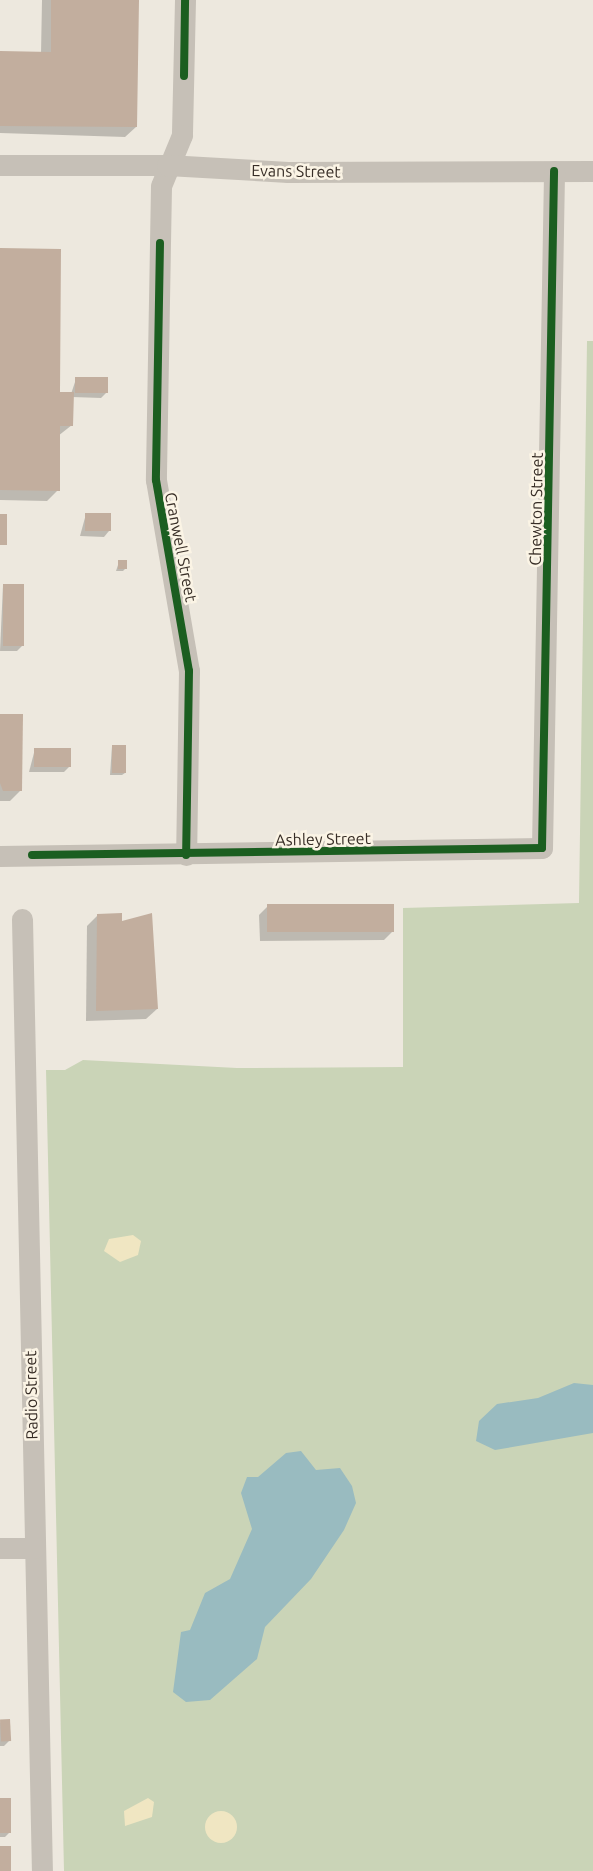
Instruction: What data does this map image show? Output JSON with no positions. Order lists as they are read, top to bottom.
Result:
{
  "streets": {
    "street": [
      "Evans Street",
      "Chewton Street",
      "Cranwell Street",
      "Ashley Street",
      "Radio Street"
    ]
  },
  "crossings": [
    ["Evans Street", "Chewton Street"],
    ["Evans Street", "Cranwell Street"],
    ["Chewton Street", "Ashley Street"],
    ["Cranwell Street", "Ashley Street"]
  ]
}
